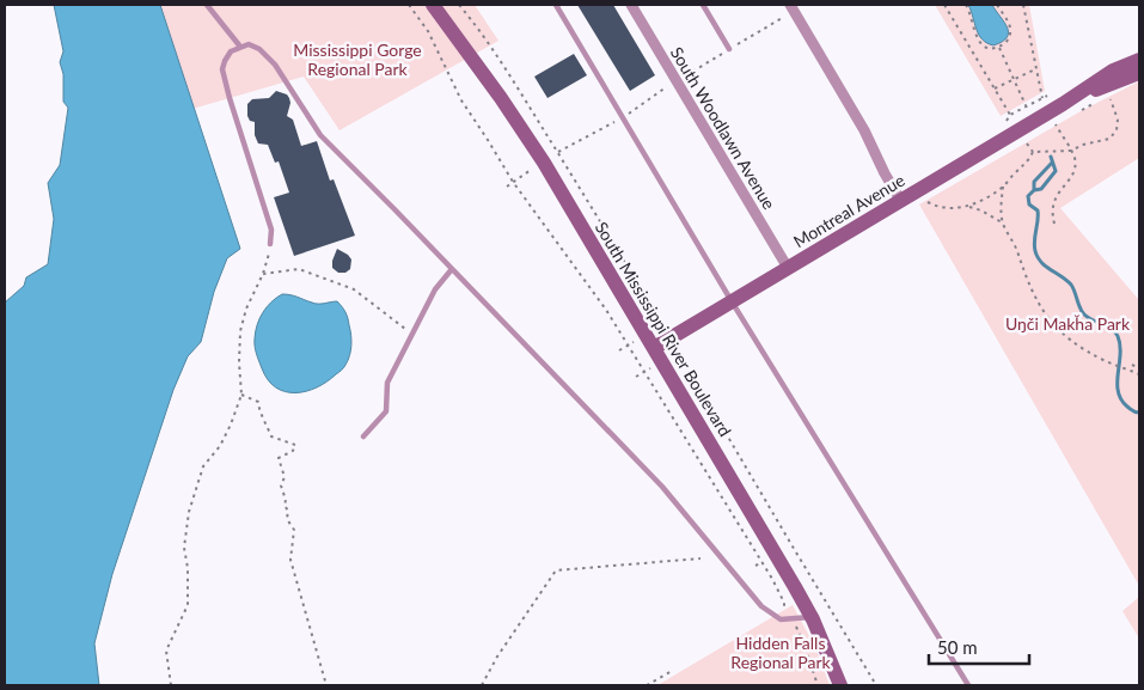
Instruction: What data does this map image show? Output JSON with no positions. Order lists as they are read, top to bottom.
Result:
{
  "streets": {
    "street": ["South Woodlawn Avenue", "Montreal Avenue", "South Mississippi River Boulevard"]
  },
  "crossings": [
    ["South Woodlawn Avenue", "Montreal Avenue"],
    ["Montreal Avenue", "South Mississippi River Boulevard"]
  ],
  "parks": ["Mississippi Gorge Regional Park", "Uŋči Makȟa Park", "Hidden Falls Regional Park"],
  "scale_bar": "50 m"
}
